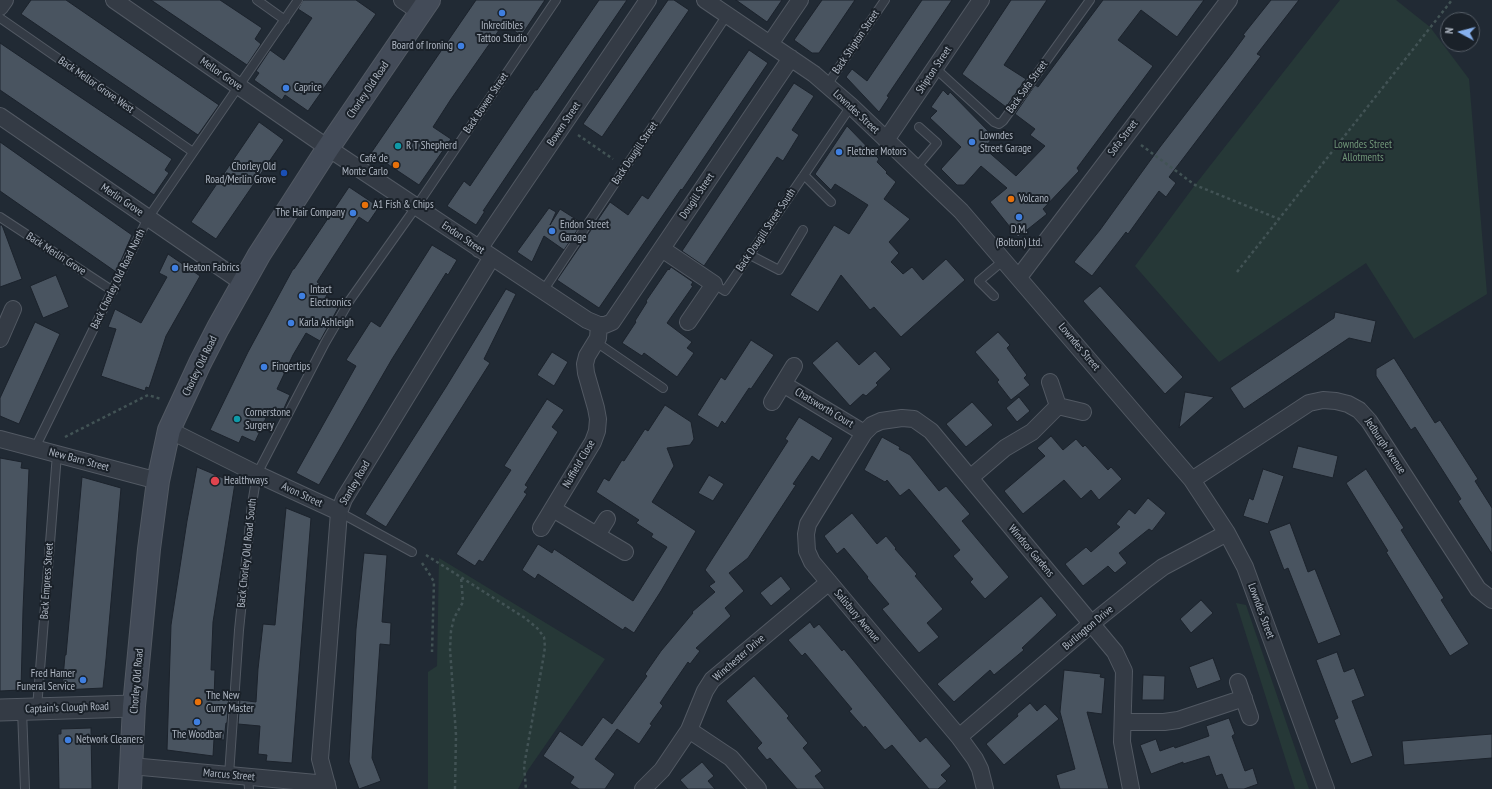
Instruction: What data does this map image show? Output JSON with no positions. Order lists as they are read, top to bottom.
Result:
{
  "streets": {
    "main road": ["Chorley Old Road"],
    "street": [
      "Shipton Street",
      "Mellor Grove",
      "Lowndes Street",
      "Bowen Street",
      "Sofa Street",
      "Dougill Street",
      "Merlin Grove",
      "Back Dougill Street South",
      "Endon Street",
      "Chatsworth Court",
      "Jedburgh Avenue",
      "New Barn Street",
      "Nuffield Close",
      "Stanley Road",
      "Avon Street",
      "Windsor Gardens",
      "Salisbury Avenue",
      "Burlington Drive",
      "Winchester Drive",
      "Captain's Clough Road",
      "Marcus Street"
    ],
    "lane": [
      "Back Shipton Street",
      "Back Mellor Grove West",
      "Back Sofa Street",
      "Back Bowen Street",
      "Back Dougill Street",
      "Back Merlin Grove",
      "Back Chorley Old Road North",
      "Back Chorley Old Road South",
      "Back Empress Street"
    ]
  },
  "crossings": [
    ["Back Shipton Street", "Lowndes Street"],
    ["Shipton Street", "Back Sofa Street"],
    ["Shipton Street", "Lowndes Street"],
    ["Mellor Grove", "Chorley Old Road"],
    ["Mellor Grove", "Endon Street"],
    ["Mellor Grove", "Back Chorley Old Road North"],
    ["Back Mellor Grove West", "Back Chorley Old Road North"],
    ["Chorley Old Road", "Merlin Grove"],
    ["Chorley Old Road", "Endon Street"],
    ["Chorley Old Road", "New Barn Street"],
    ["Chorley Old Road", "Avon Street"],
    ["Chorley Old Road", "Captain's Clough Road"],
    ["Chorley Old Road", "Marcus Street"],
    ["Back Bowen Street", "Endon Street"],
    ["Back Bowen Street", "Back Chorley Old Road South"],
    ["Lowndes Street", "Sofa Street"],
    ["Lowndes Street", "Back Dougill Street"],
    ["Lowndes Street", "Dougill Street"],
    ["Lowndes Street", "Back Dougill Street South"],
    ["Lowndes Street", "Jedburgh Avenue"],
    ["Lowndes Street", "Burlington Drive"],
    ["Bowen Street", "Endon Street"],
    ["Bowen Street", "Stanley Road"],
    ["Back Dougill Street", "Endon Street"],
    ["Dougill Street", "Back Dougill Street South"],
    ["Dougill Street", "Endon Street"],
    ["Dougill Street", "Nuffield Close"],
    ["Merlin Grove", "Back Chorley Old Road North"],
    ["Endon Street", "Nuffield Close"],
    ["Endon Street", "Stanley Road"],
    ["Endon Street", "Back Chorley Old Road South"],
    ["Back Merlin Grove", "Back Chorley Old Road North"],
    ["Back Chorley Old Road North", "New Barn Street"],
    ["Chatsworth Court", "Windsor Gardens"],
    ["Chatsworth Court", "Salisbury Avenue"],
    ["New Barn Street", "Back Empress Street"],
    ["Stanley Road", "Avon Street"],
    ["Stanley Road", "Marcus Street"],
    ["Avon Street", "Back Chorley Old Road South"],
    ["Windsor Gardens", "Salisbury Avenue"],
    ["Windsor Gardens", "Burlington Drive"],
    ["Back Chorley Old Road South", "Marcus Street"],
    ["Back Empress Street", "Captain's Clough Road"],
    ["Salisbury Avenue", "Burlington Drive"],
    ["Salisbury Avenue", "Winchester Drive"]
  ],
  "parks": ["Lowndes Street Allotments"],
  "places": [
    "Inkredibles Tattoo Studio",
    "Board of Ironing",
    "Caprice",
    "Lowndes Street Garage",
    "R T Shepherd",
    "Fletcher Motors",
    "Café de Monte Carlo",
    "Chorley Old Road/Merlin Grove",
    "Volcano",
    "A1 Fish & Chips",
    "The Hair Company",
    "D.M. (Bolton) Ltd.",
    "Endon Street Garage",
    "Heaton Fabrics",
    "Intact Electronics",
    "Karla Ashleigh",
    "Fingertips",
    "Cornerstone Surgery",
    "Healthways",
    "Fred Hamer Funeral Service",
    "The New Curry Master",
    "The Woodbar",
    "Network Cleaners"
  ],
  "north": "left"
}
